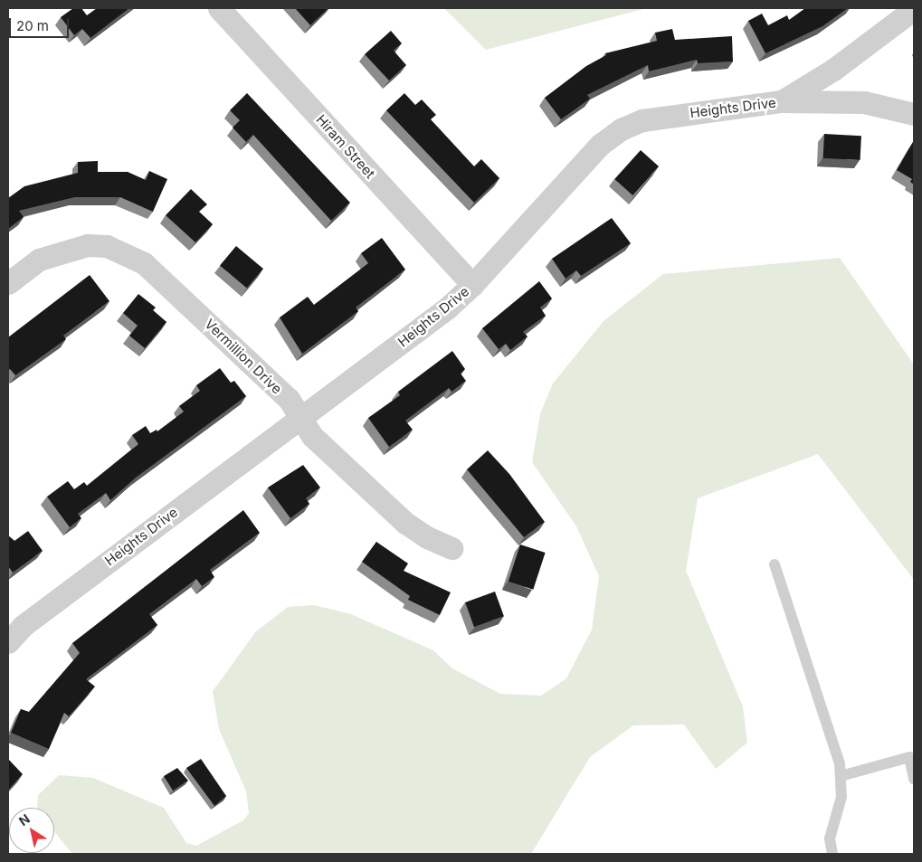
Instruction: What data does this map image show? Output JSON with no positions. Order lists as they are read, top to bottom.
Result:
{
  "streets": {
    "street": ["Heights Drive", "Hiram Street", "Vermillion Drive"]
  },
  "crossings": [
    ["Heights Drive", "Hiram Street"],
    ["Heights Drive", "Vermillion Drive"]
  ],
  "scale_bar": "20 m",
  "north": "top left"
}
